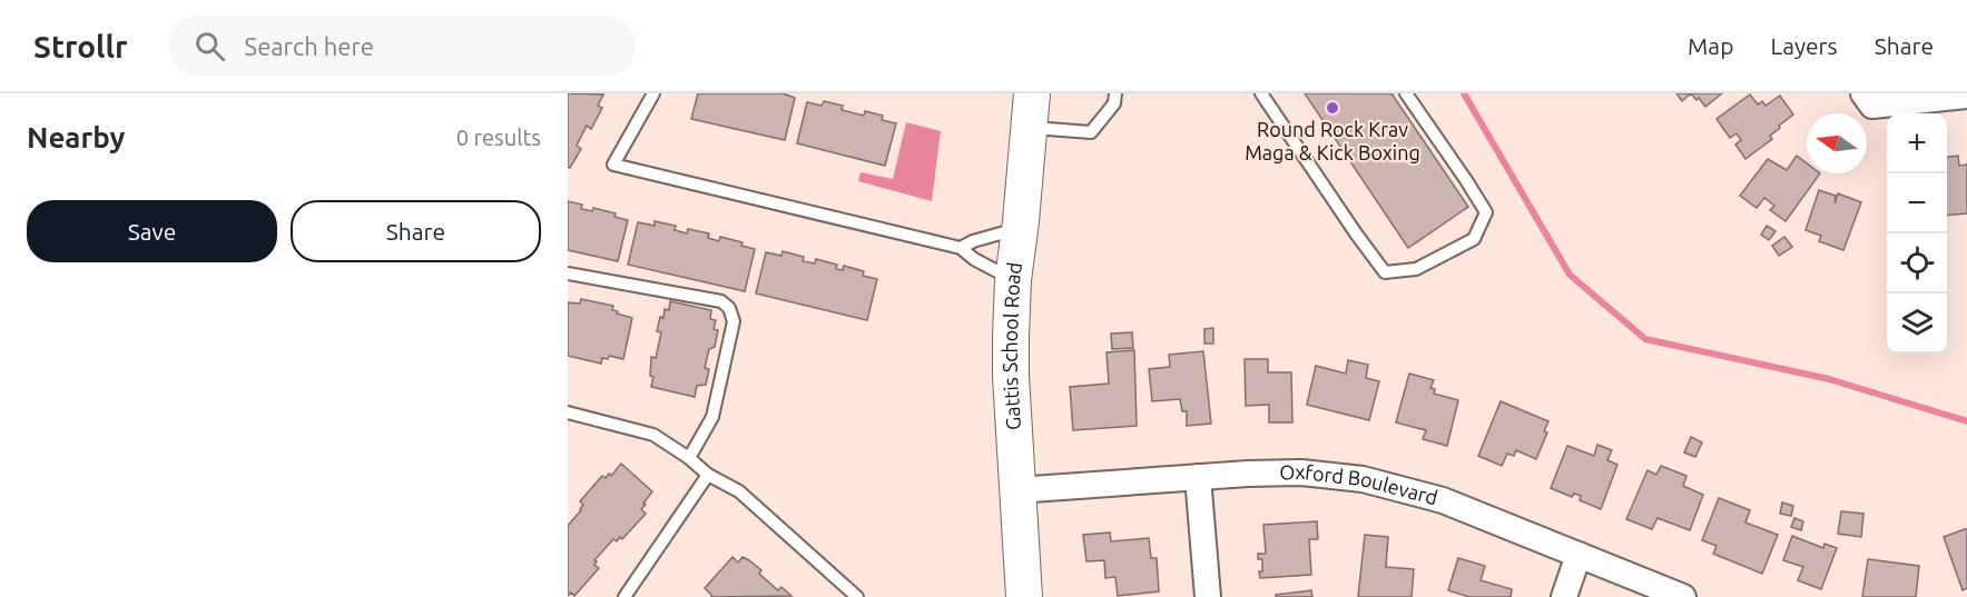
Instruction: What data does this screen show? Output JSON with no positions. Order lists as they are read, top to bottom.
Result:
{
  "streets": {
    "main road": ["Gattis School Road"],
    "street": ["Oxford Boulevard"]
  },
  "crossings": [
    ["Gattis School Road", "Oxford Boulevard"]
  ],
  "places": ["Round Rock Krav Maga & Kick Boxing"],
  "north": "left",
  "page": {
    "header": "Strollr",
    "search": "Search here",
    "nav": ["Map", "Layers", "Share"],
    "heading": ["Nearby", "0 results"],
    "map_buttons": ["+", "−"],
    "buttons": ["Save", "Share"]
  }
}
